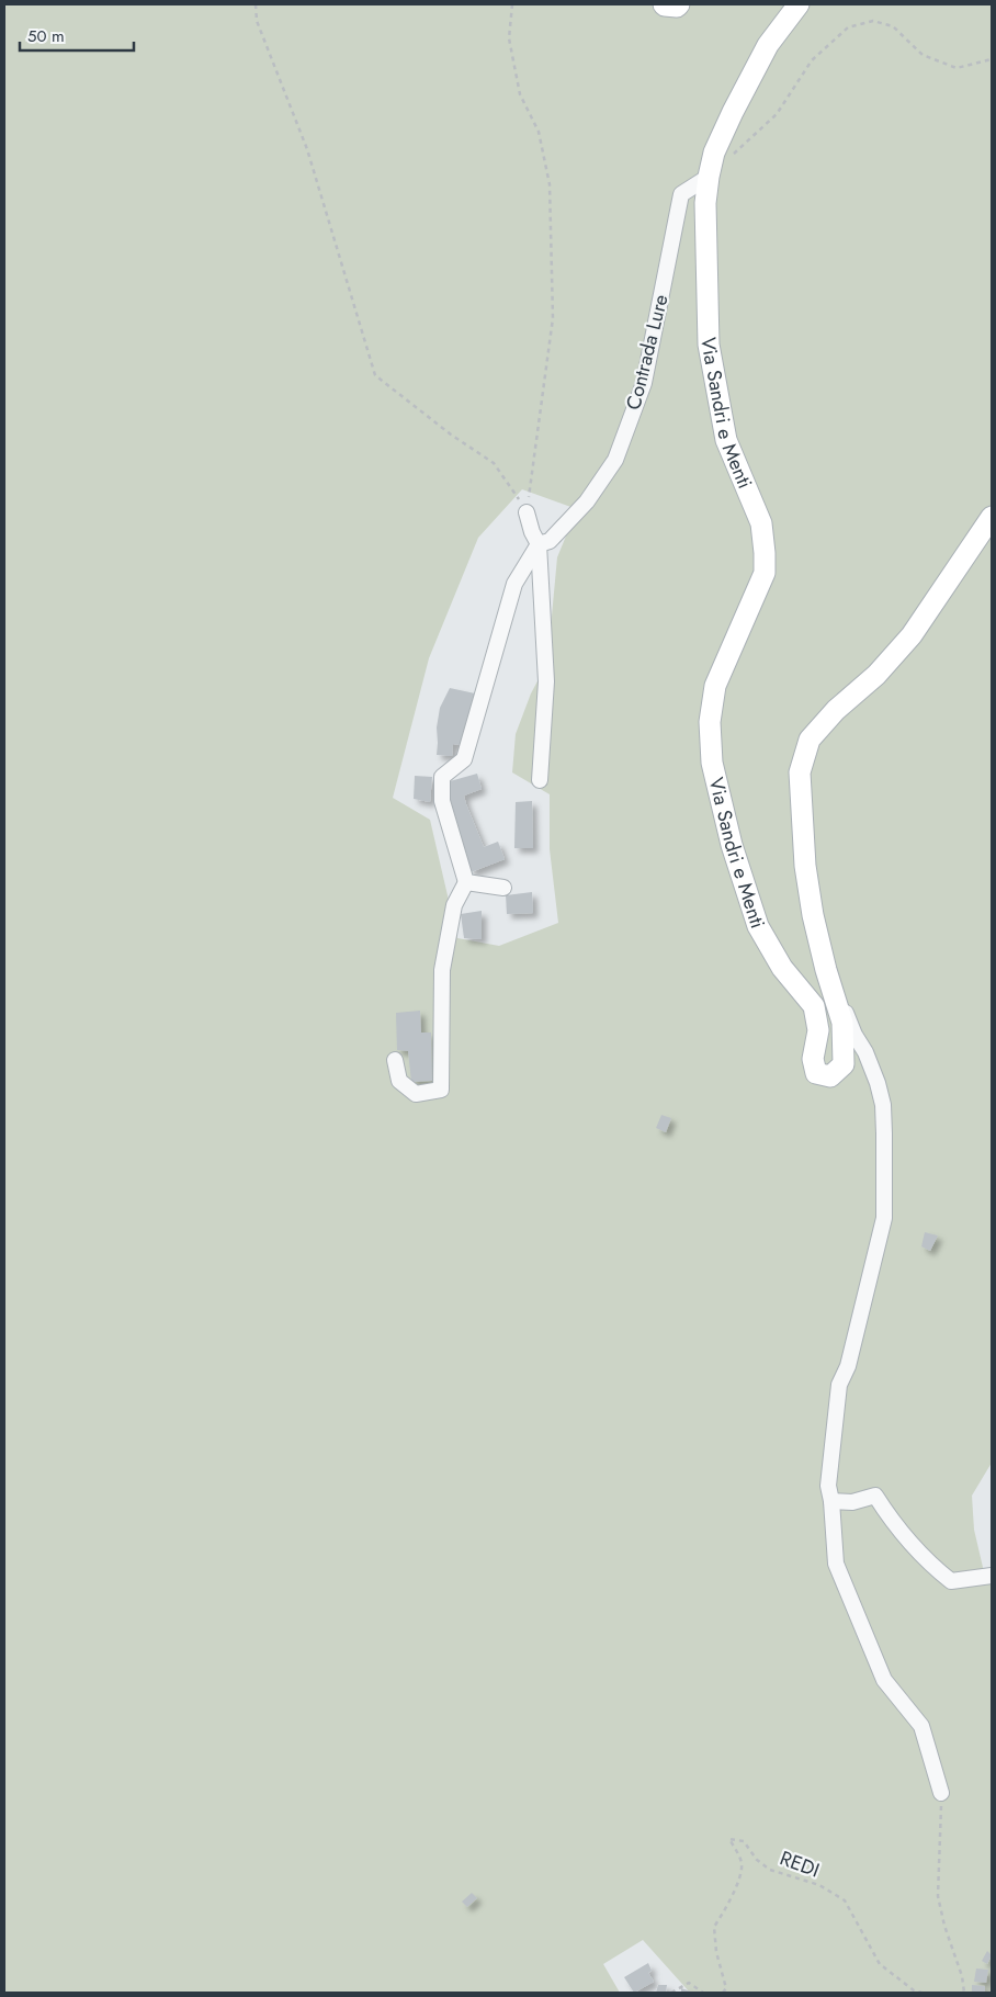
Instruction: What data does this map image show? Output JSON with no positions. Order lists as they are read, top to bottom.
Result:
{
  "streets": {
    "main road": ["Via Sandri e Menti"],
    "street": ["Contrada Lure"],
    "path": ["REDI"]
  },
  "crossings": [
    ["Contrada Lure", "Via Sandri e Menti"]
  ],
  "scale_bar": "50 m"
}
